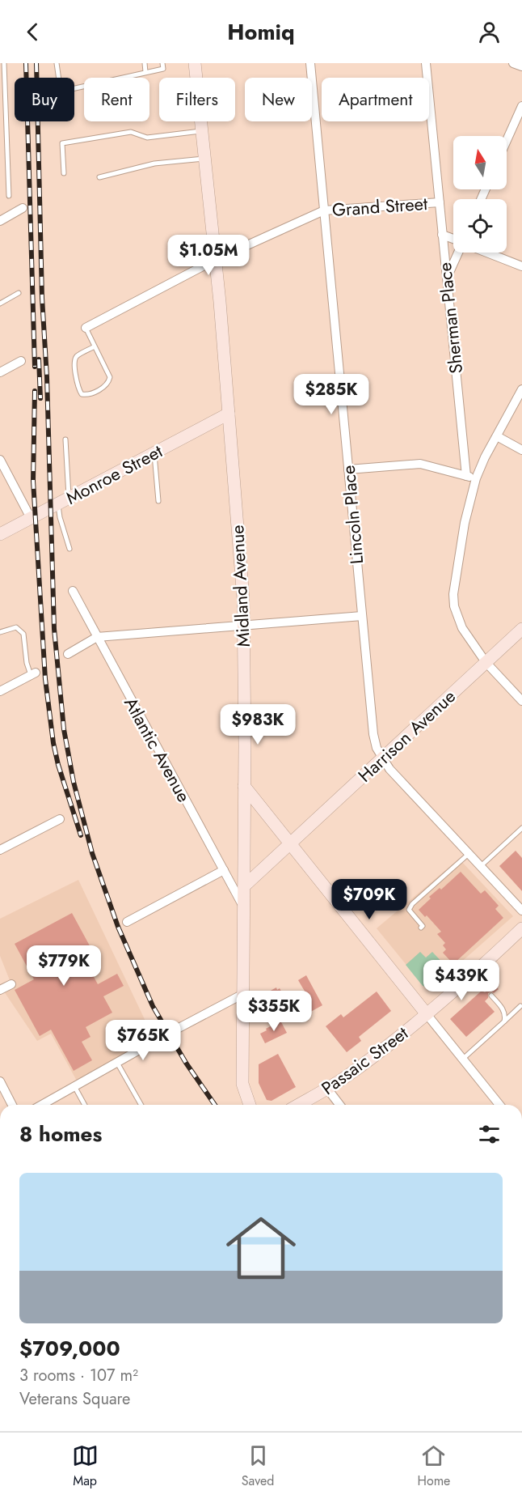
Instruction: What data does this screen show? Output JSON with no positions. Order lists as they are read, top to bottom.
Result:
{
  "streets": {
    "street": [
      "Grand Street",
      "Sherman Place",
      "Monroe Street",
      "Lincoln Place",
      "Midland Avenue",
      "Harrison Avenue",
      "Atlantic Avenue",
      "Passaic Street"
    ]
  },
  "crossings": [
    ["Grand Street", "Sherman Place"],
    ["Grand Street", "Lincoln Place"],
    ["Grand Street", "Midland Avenue"],
    ["Monroe Street", "Midland Avenue"],
    ["Lincoln Place", "Harrison Avenue"],
    ["Midland Avenue", "Harrison Avenue"],
    ["Midland Avenue", "Atlantic Avenue"]
  ],
  "north": "top",
  "page": {
    "header": "Homiq",
    "chip": [
      "Buy",
      "Rent",
      "Filters",
      "New",
      "Apartment"
    ],
    "price": [
      "$1.05M",
      "$285K",
      "$983K",
      "$709K",
      "$779K",
      "$439K",
      "$355K",
      "$765K"
    ],
    "heading": "8 homes",
    "list": [
      {
        "name": "$709,000",
        "note": "3 rooms · 107 m² · Veterans Square"
      }
    ],
    "tabs": ["Map", "Saved", "Home"]
  }
}
